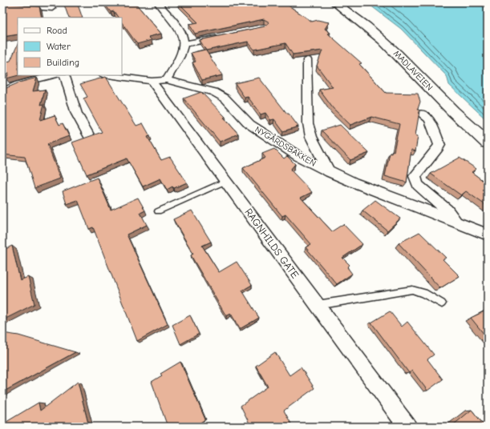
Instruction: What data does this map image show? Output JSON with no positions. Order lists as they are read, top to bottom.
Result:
{
  "streets": {
    "main road": ["MADLAVEIEN"],
    "street": ["NYGÅRDSBAKKEN", "RAGNHILDS GATE"]
  },
  "crossings": [
    ["NYGÅRDSBAKKEN", "RAGNHILDS GATE"]
  ],
  "legend": ["Road", "Water", "Building"]
}
